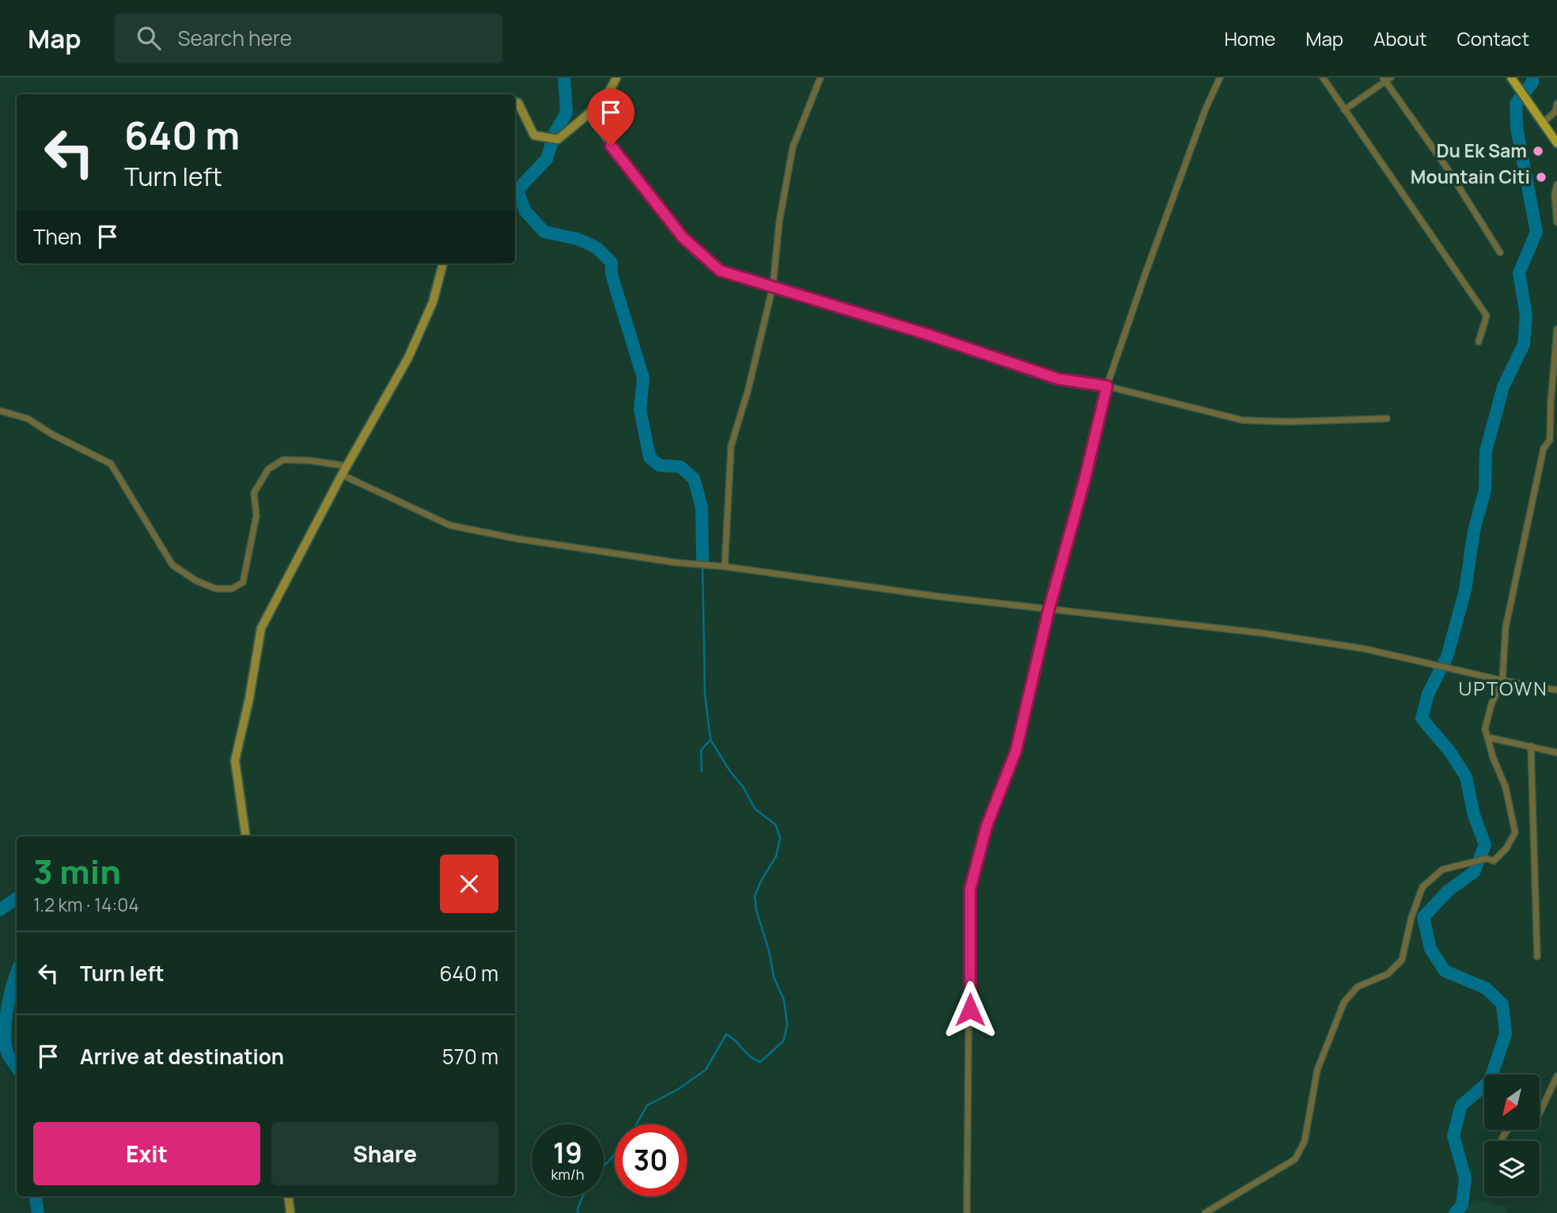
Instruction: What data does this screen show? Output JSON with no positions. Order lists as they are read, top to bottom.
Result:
{
  "districts": ["UPTOWN"],
  "places": ["Du Ek Sam", "Mountain Citi"],
  "north": "bottom left",
  "page": {
    "header": "Map",
    "search": "Search here",
    "nav": [
      "Home",
      "Map",
      "About",
      "Contact"
    ],
    "turn": ["640 m", "Turn left"],
    "then": "Then",
    "heading": ["3 min", "1.2 km · 14:04"],
    "list": [
      {
        "name": "Turn left",
        "value": "640 m"
      },
      {
        "name": "Arrive at destination",
        "value": "570 m"
      }
    ],
    "buttons": ["Exit", "Share"],
    "speed": "19 km/h",
    "limit": "30"
  }
}
